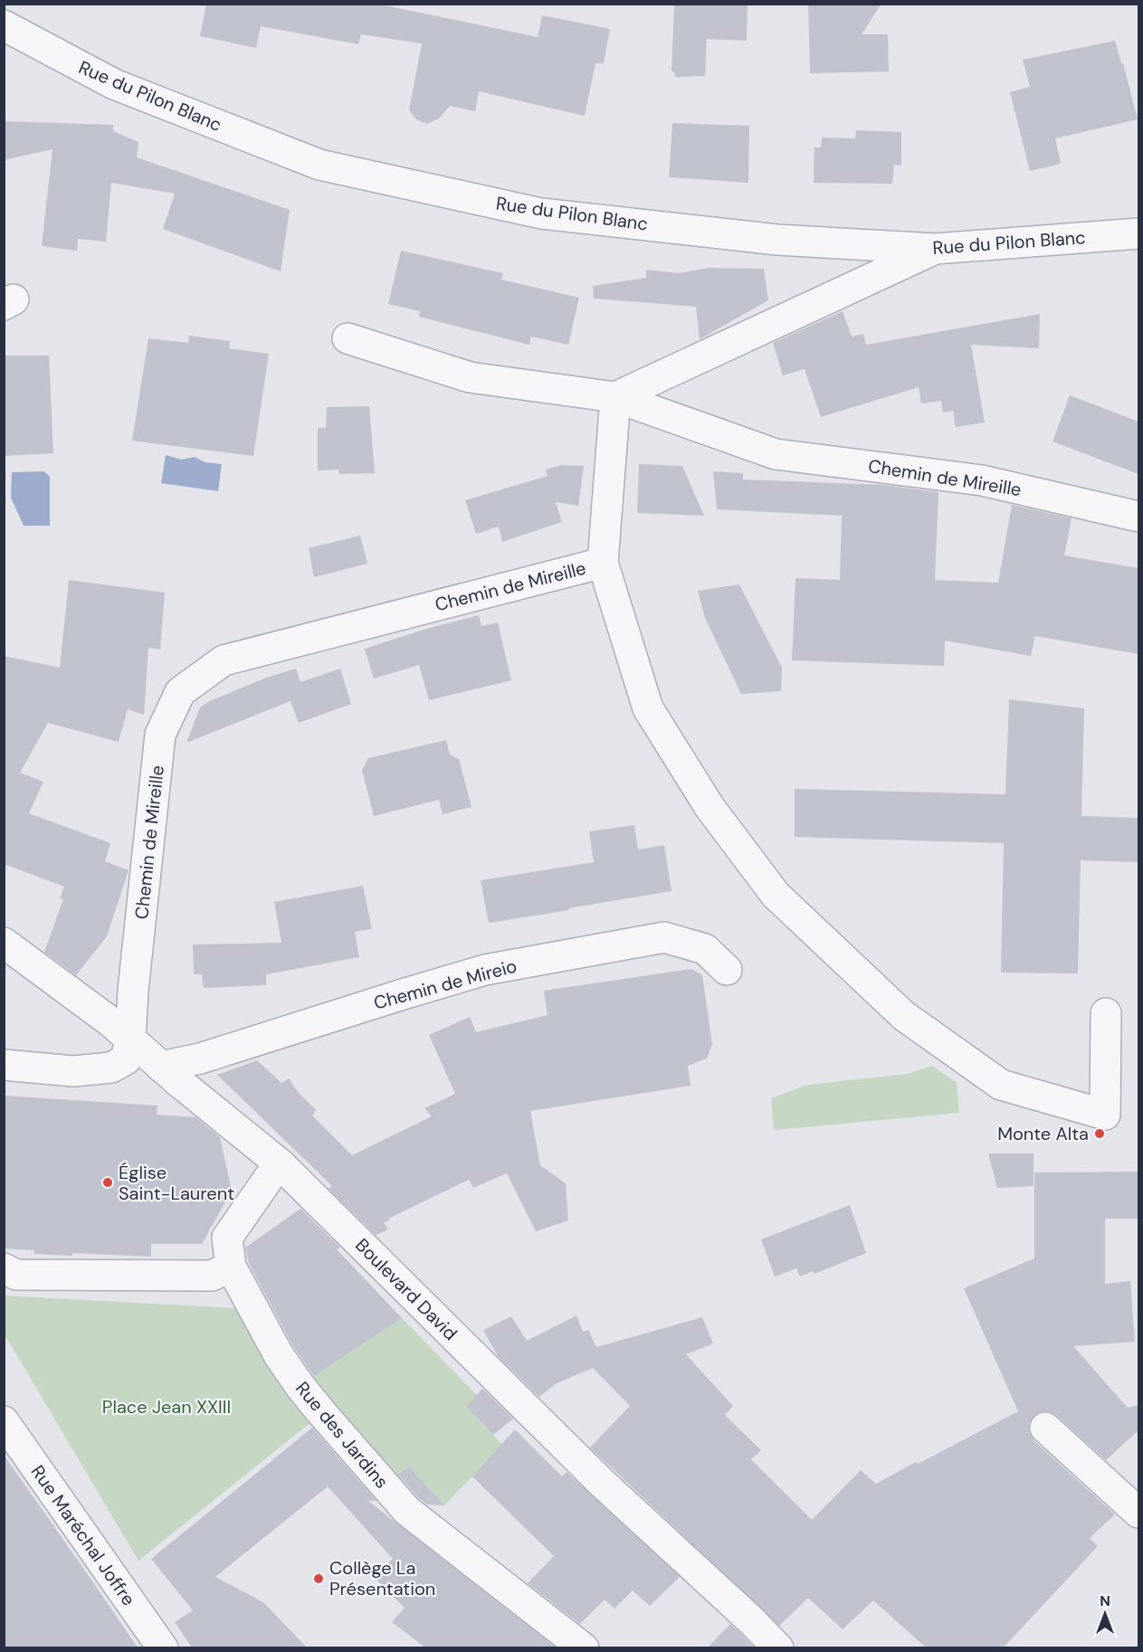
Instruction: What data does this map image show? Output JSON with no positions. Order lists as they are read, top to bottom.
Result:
{
  "streets": {
    "street": [
      "Rue du Pilon Blanc",
      "Chemin de Mireille",
      "Chemin de Mireio",
      "Boulevard David",
      "Rue des Jardins",
      "Rue Maréchal Joffre"
    ]
  },
  "crossings": [
    ["Chemin de Mireille", "Boulevard David"],
    ["Chemin de Mireio", "Boulevard David"],
    ["Boulevard David", "Rue des Jardins"]
  ],
  "parks": ["Place Jean XXIII"],
  "places": ["Monte Alta", "Église Saint-Laurent", "Collège La Présentation"],
  "north": "top"
}
